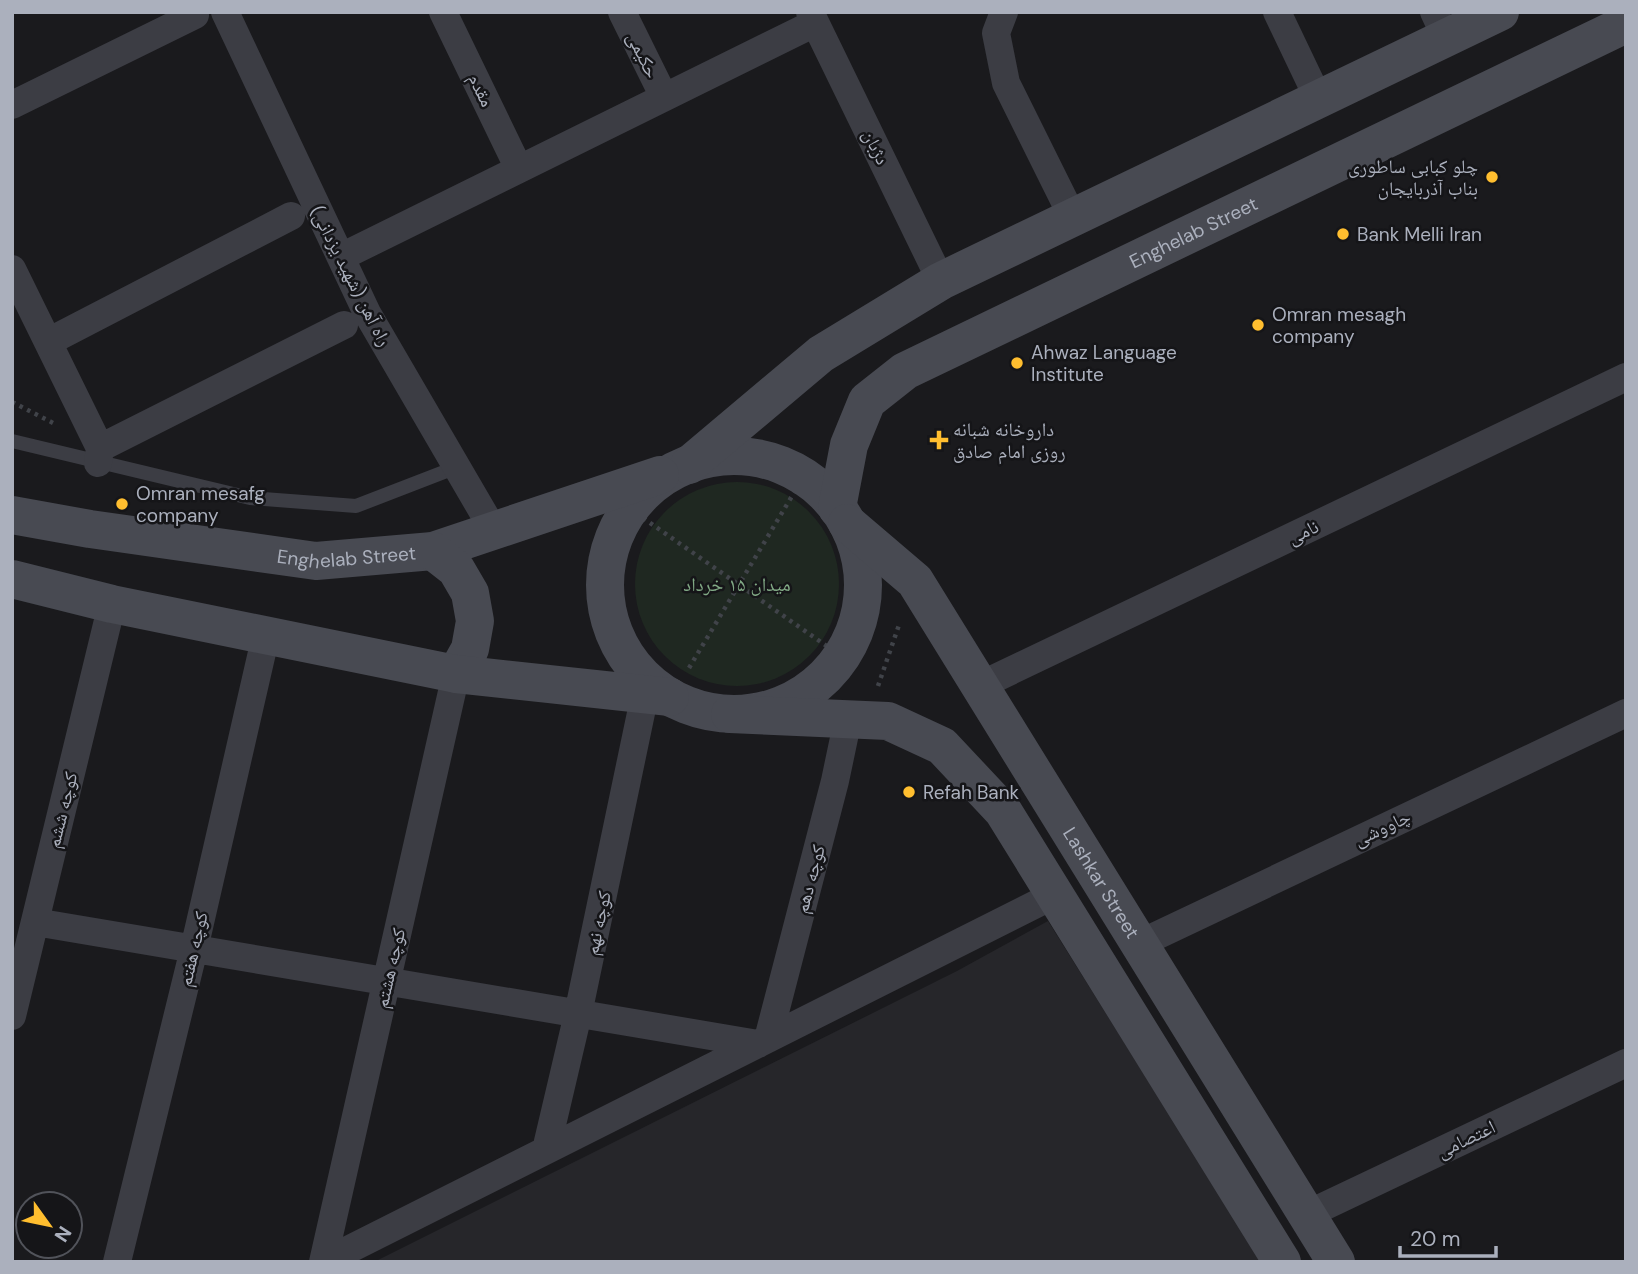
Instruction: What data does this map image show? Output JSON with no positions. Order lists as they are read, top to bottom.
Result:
{
  "streets": {
    "main road": ["Enghelab Street", "Lashkar Street"],
    "street": [
      "حکیمی",
      "مقدم",
      "دژبان",
      "راه آهن (شهید یزدانی)",
      "نامی",
      "کوچه ششم",
      "چاووشی",
      "کوچه دهم",
      "کوچه نهم",
      "کوچه هفتم",
      "کوچه هشتم",
      "اعتصامی"
    ]
  },
  "crossings": [
    ["دژبان", "Enghelab Street"],
    ["Enghelab Street", "راه آهن (شهید یزدانی)"],
    ["Enghelab Street", "Lashkar Street"],
    ["نامی", "Lashkar Street"],
    ["چاووشی", "Lashkar Street"],
    ["Lashkar Street", "اعتصامی"]
  ],
  "parks": ["میدان ۱۵ خرداد"],
  "places": {
    "other": [
      "چلو کبابی ساطوری بناب آذربایجان",
      "Bank Melli Iran",
      "Omran mesagh company",
      "Ahwaz Language Institute",
      "Omran mesafg company",
      "Refah Bank"
    ],
    "health": ["داروخانه شبانه روزی امام صادق"]
  },
  "scale_bar": "20 m",
  "north": "bottom right"
}
